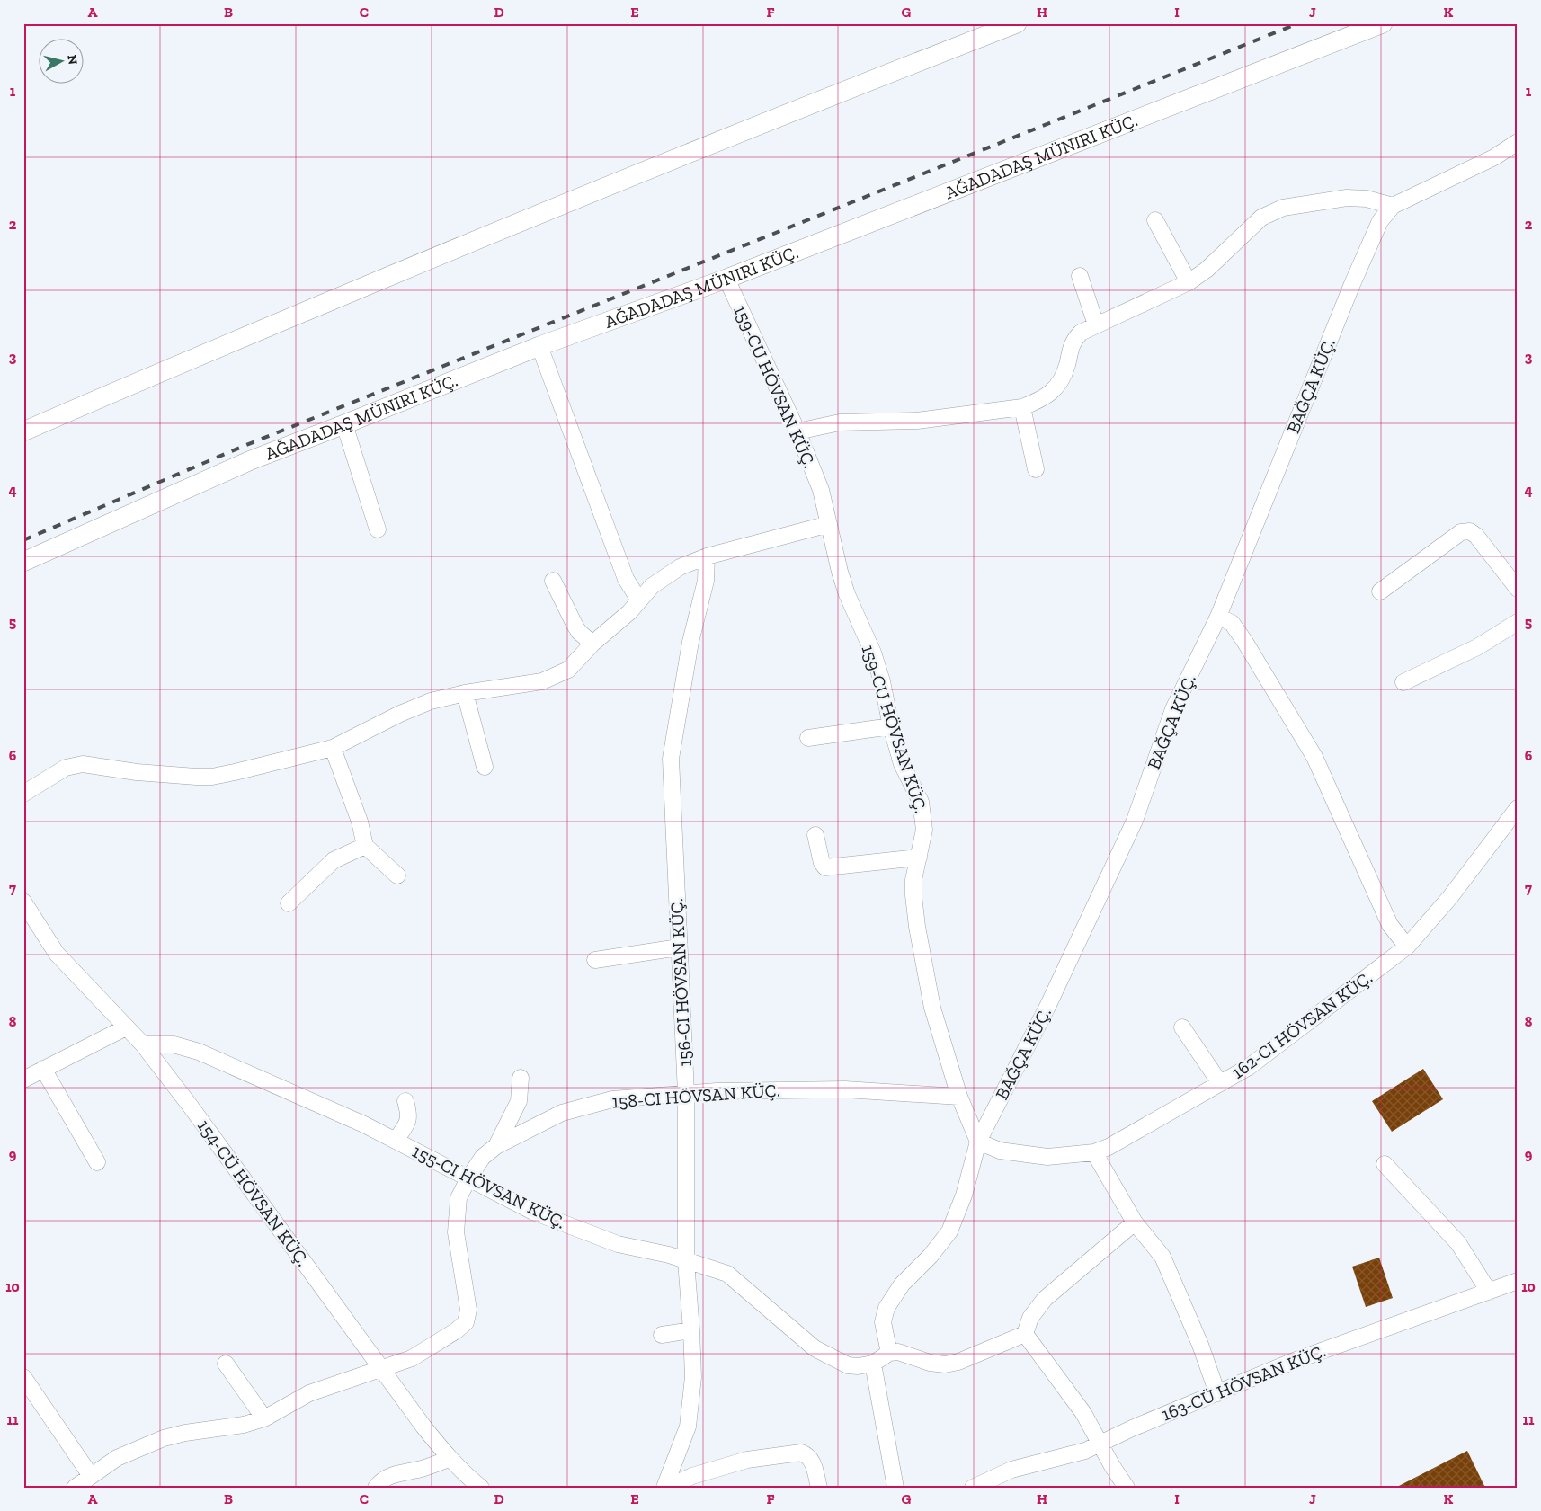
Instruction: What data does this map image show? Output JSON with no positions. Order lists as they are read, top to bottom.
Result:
{
  "streets": {
    "street": [
      "AĞADADAŞ MÜNIRI KÜÇ.",
      "BAĞÇA KÜÇ.",
      "159-CU HÖVSAN KÜÇ.",
      "162-CI HÖVSAN KÜÇ.",
      "158-CI HÖVSAN KÜÇ.",
      "155-CI HÖVSAN KÜÇ.",
      "154-CÜ HÖVSAN KÜÇ.",
      "163-CÜ HÖVSAN KÜÇ."
    ]
  },
  "crossings": [
    ["AĞADADAŞ MÜNIRI KÜÇ.", "159-CU HÖVSAN KÜÇ."],
    ["BAĞÇA KÜÇ.", "159-CU HÖVSAN KÜÇ."],
    ["BAĞÇA KÜÇ.", "162-CI HÖVSAN KÜÇ."],
    ["BAĞÇA KÜÇ.", "155-CI HÖVSAN KÜÇ."],
    ["159-CU HÖVSAN KÜÇ.", "162-CI HÖVSAN KÜÇ."],
    ["159-CU HÖVSAN KÜÇ.", "158-CI HÖVSAN KÜÇ."],
    ["158-CI HÖVSAN KÜÇ.", "155-CI HÖVSAN KÜÇ."],
    ["158-CI HÖVSAN KÜÇ.", "154-CÜ HÖVSAN KÜÇ."],
    ["155-CI HÖVSAN KÜÇ.", "154-CÜ HÖVSAN KÜÇ."]
  ],
  "north": "right",
  "grid": {
    "columns": [
      "A",
      "B",
      "C",
      "D",
      "E",
      "F",
      "G",
      "H",
      "I",
      "J",
      "K"
    ],
    "rows": [
      "1",
      "2",
      "3",
      "4",
      "5",
      "6",
      "7",
      "8",
      "9",
      "10",
      "11"
    ]
  }
}
